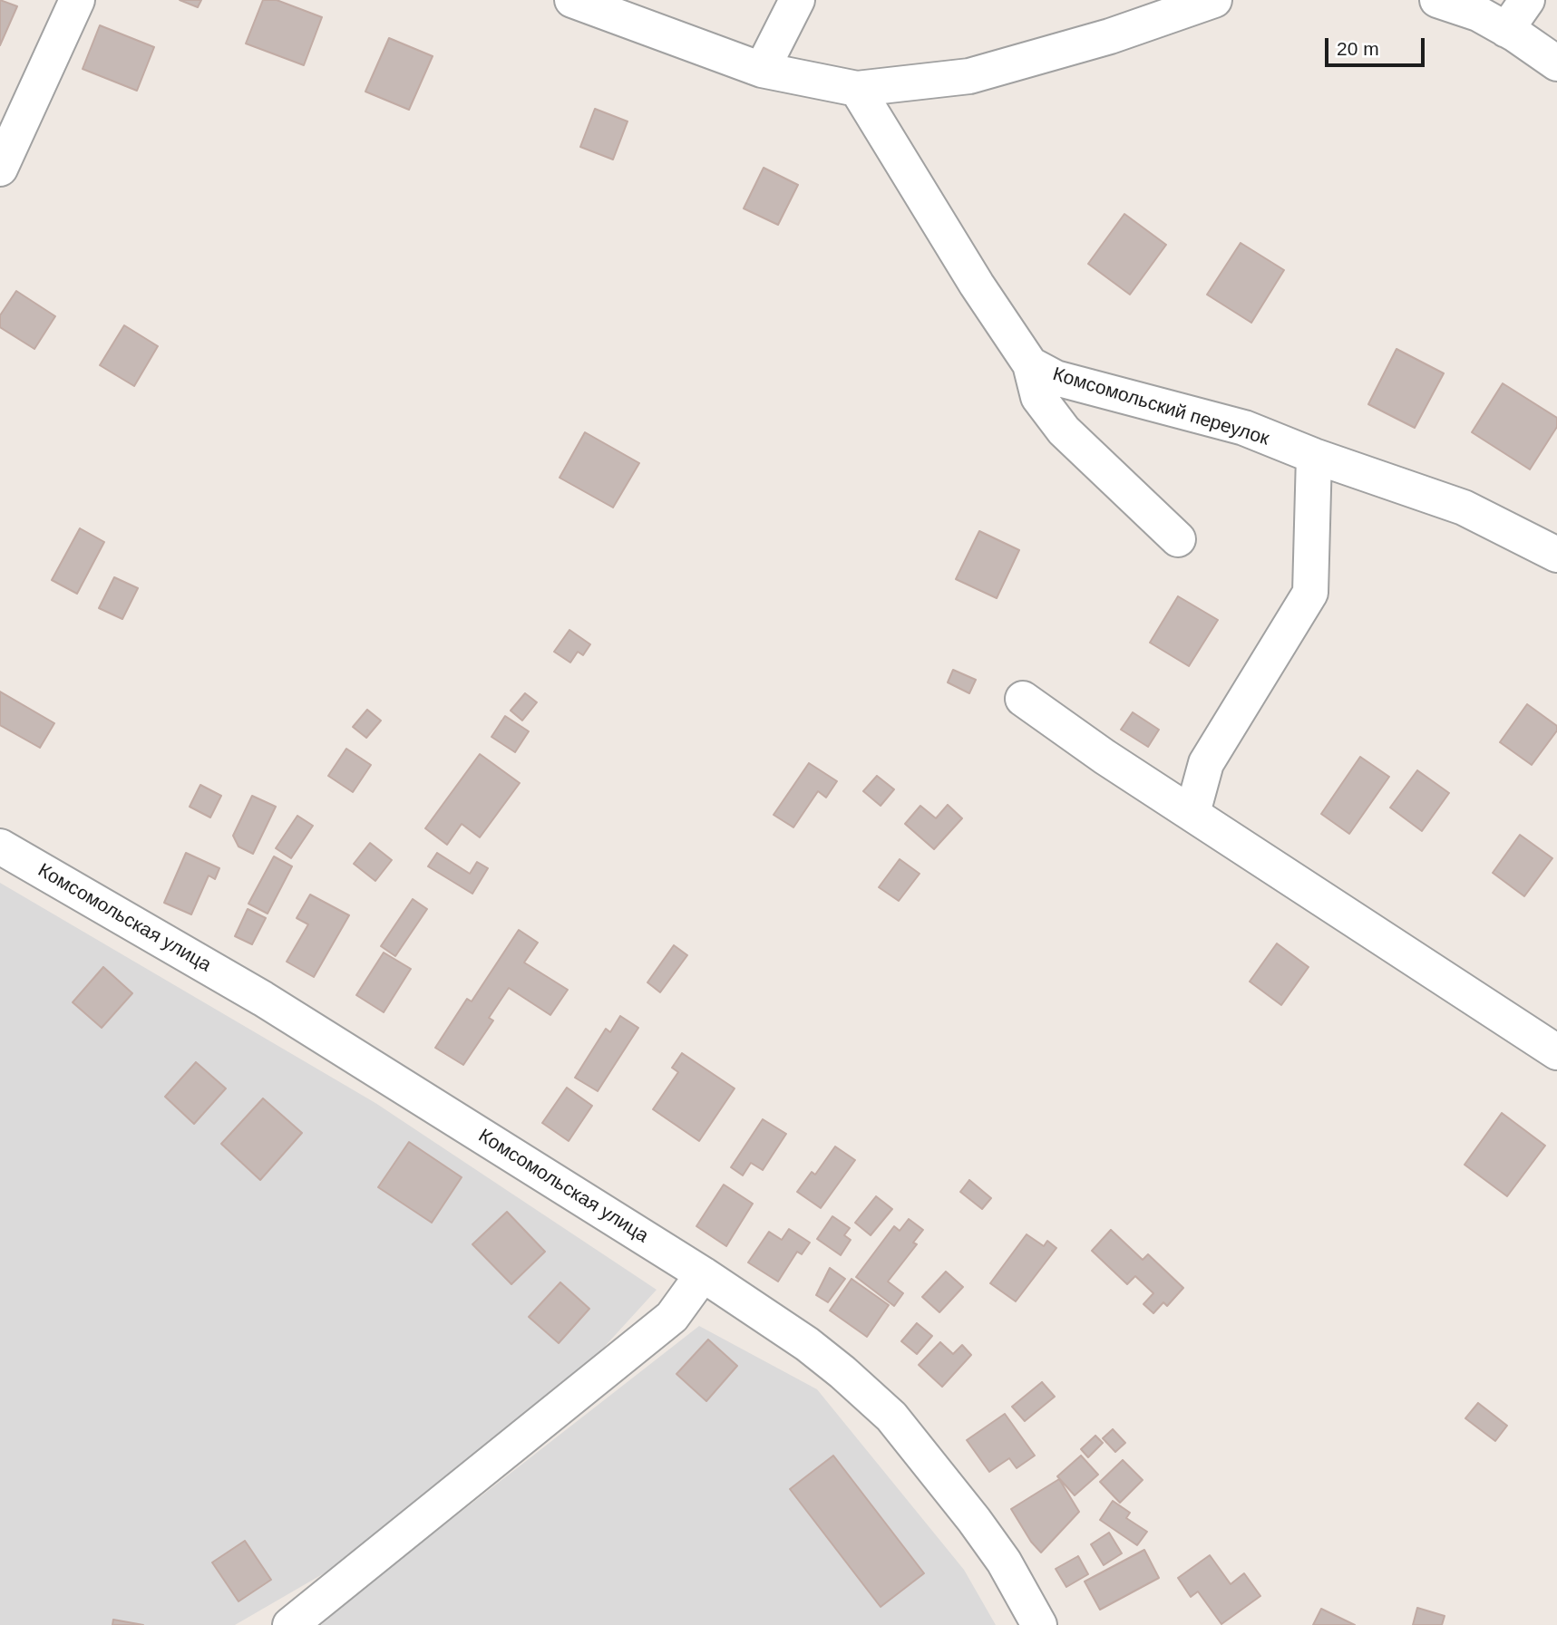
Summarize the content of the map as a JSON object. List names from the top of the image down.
{
  "streets": {
    "street": ["Комсомольский переулок", "Комсомольская улица"]
  },
  "scale_bar": "20 m"
}
